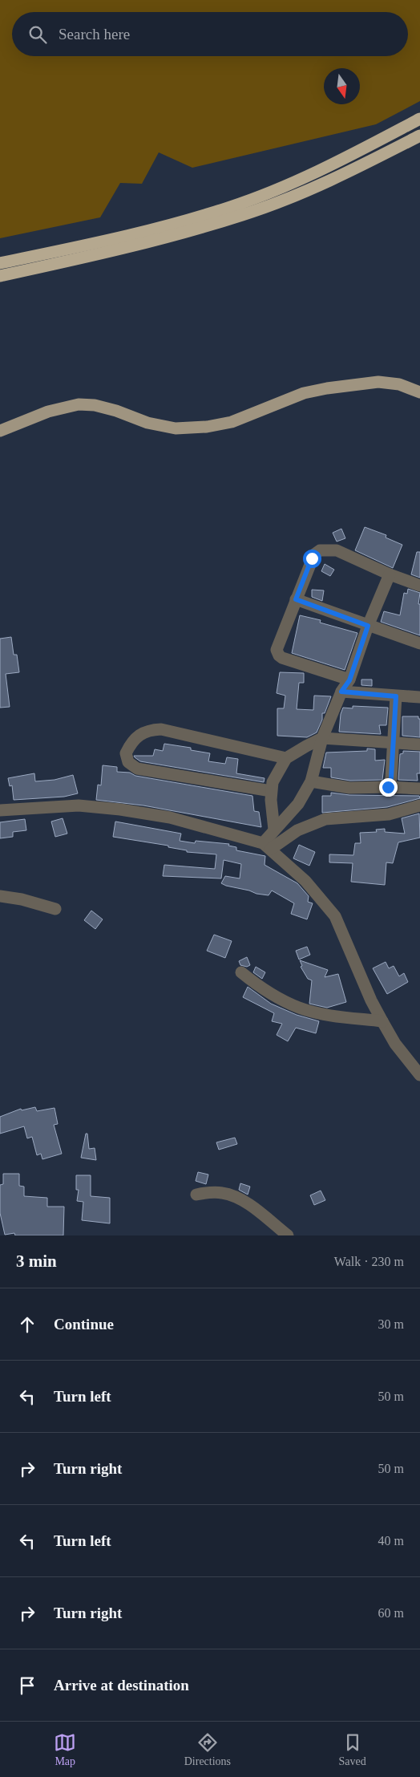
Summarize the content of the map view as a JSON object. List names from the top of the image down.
{
  "north": "bottom",
  "page": {
    "search": "Search here",
    "heading": ["3 min", "Walk · 230 m"],
    "list": [
      ["Continue", "30 m"],
      ["Turn left", "50 m"],
      ["Turn right", "50 m"],
      ["Turn left", "40 m"],
      ["Turn right", "60 m"],
      "Arrive at destination"
    ],
    "nav": ["Map", "Directions", "Saved"]
  }
}
